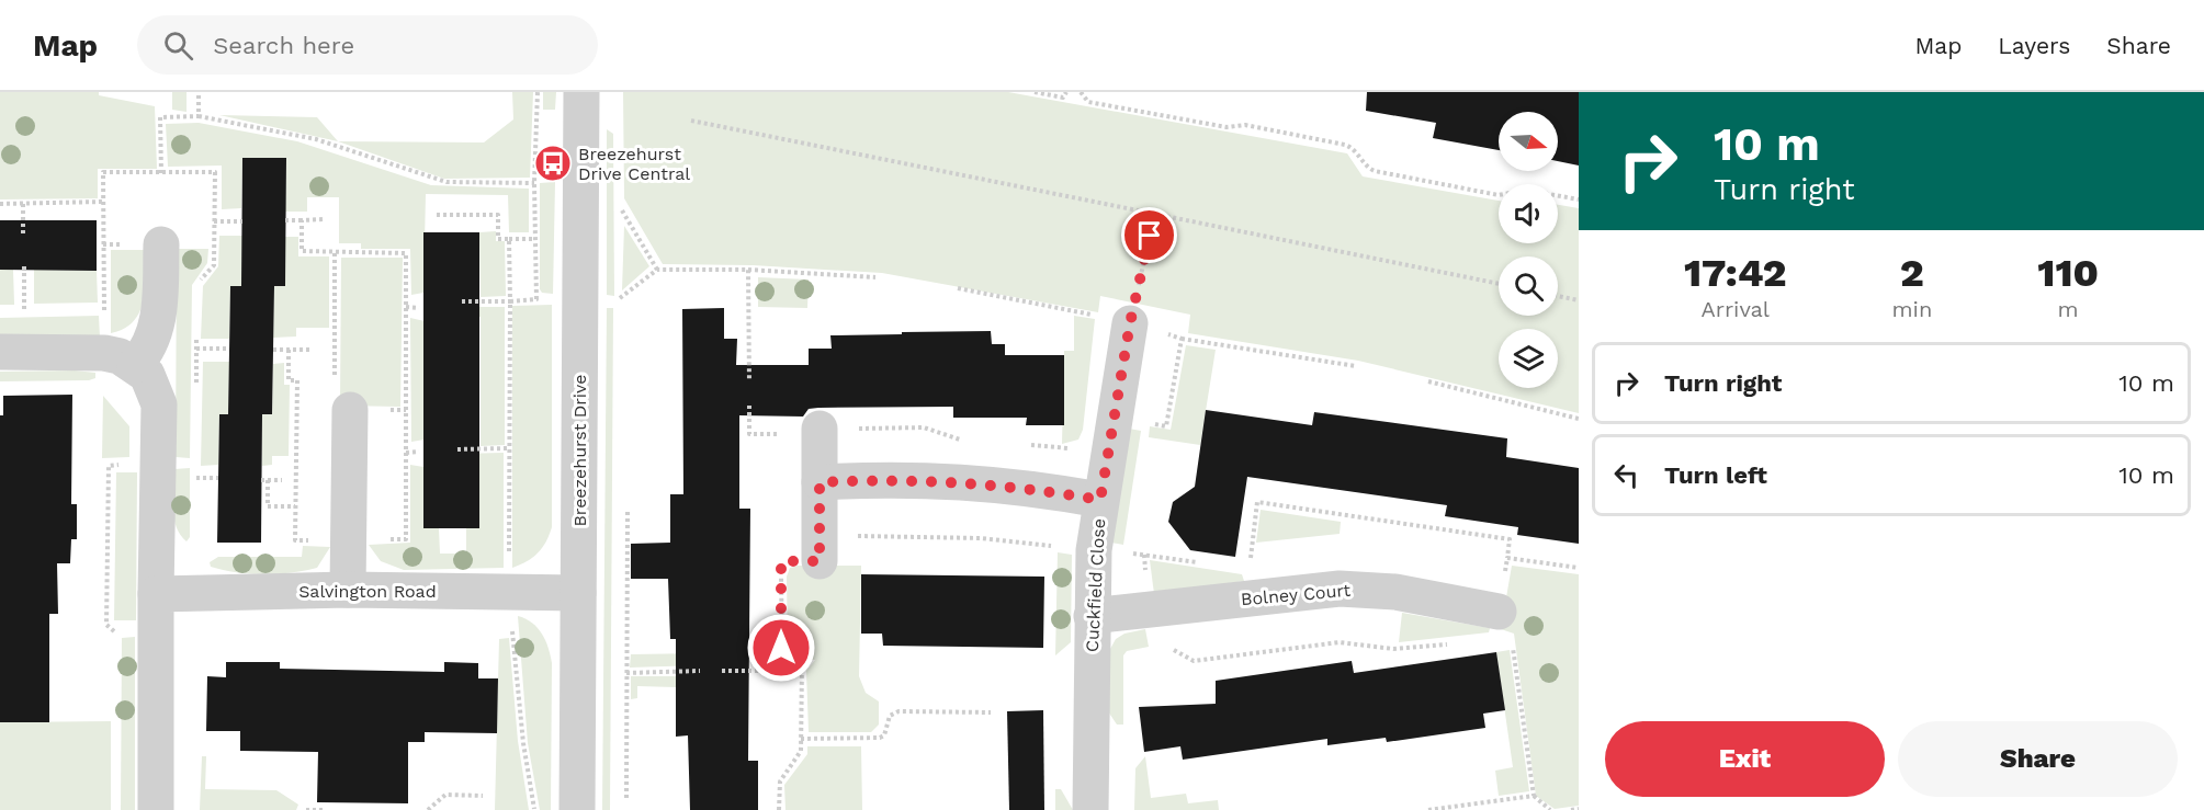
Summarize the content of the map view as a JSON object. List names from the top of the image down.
{
  "streets": {
    "street": [
      "Breezehurst Drive",
      "Cuckfield Close",
      "Salvington Road",
      "Bolney Court"
    ]
  },
  "crossings": [
    ["Breezehurst Drive", "Salvington Road"],
    ["Cuckfield Close", "Bolney Court"]
  ],
  "places": {
    "bus stop": ["Breezehurst Drive Central"]
  },
  "north": "right",
  "page": {
    "header": "Map",
    "search": "Search here",
    "nav": ["Map", "Layers", "Share"],
    "turn": ["10 m", "Turn right"],
    "eta": [
      "17:42",
      "Arrival",
      "2",
      "min",
      "110",
      "m"
    ],
    "list": [
      {
        "name": "Turn right",
        "value": "10 m"
      },
      {
        "name": "Turn left",
        "value": "10 m"
      }
    ],
    "buttons": ["Exit", "Share"]
  }
}
